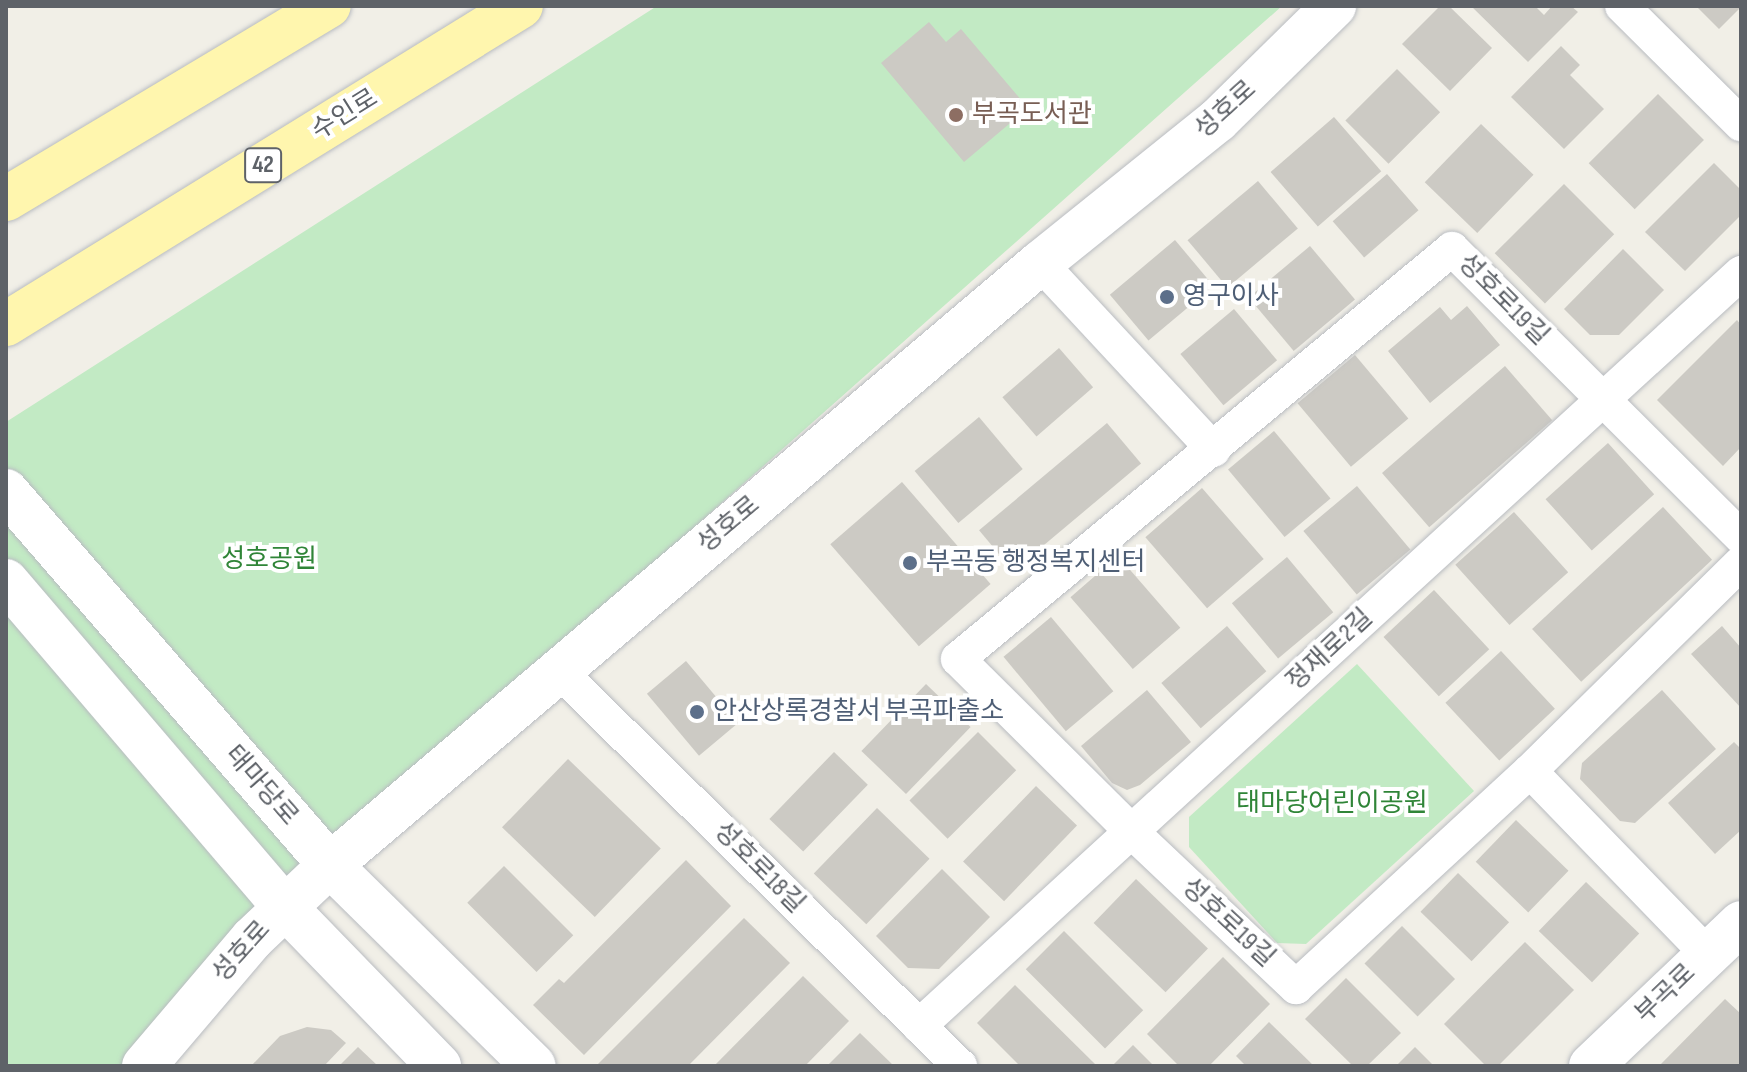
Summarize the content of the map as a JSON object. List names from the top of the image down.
{
  "streets": {
    "main road": ["수인로", "42"],
    "street": [
      "성호로",
      "성호로19길",
      "정재로2길",
      "태마당로",
      "성호로18길",
      "부곡로"
    ]
  },
  "crossings": [
    ["성호로", "태마당로"],
    ["성호로", "성호로18길"],
    ["성호로19길", "정재로2길"],
    ["정재로2길", "성호로18길"]
  ],
  "parks": ["성호공원", "태마당어린이공원"],
  "places": [
    "부곡도서관",
    "영구이사",
    "부곡동 행정복지센터",
    "안산상록경찰서 부곡파출소"
  ]
}
